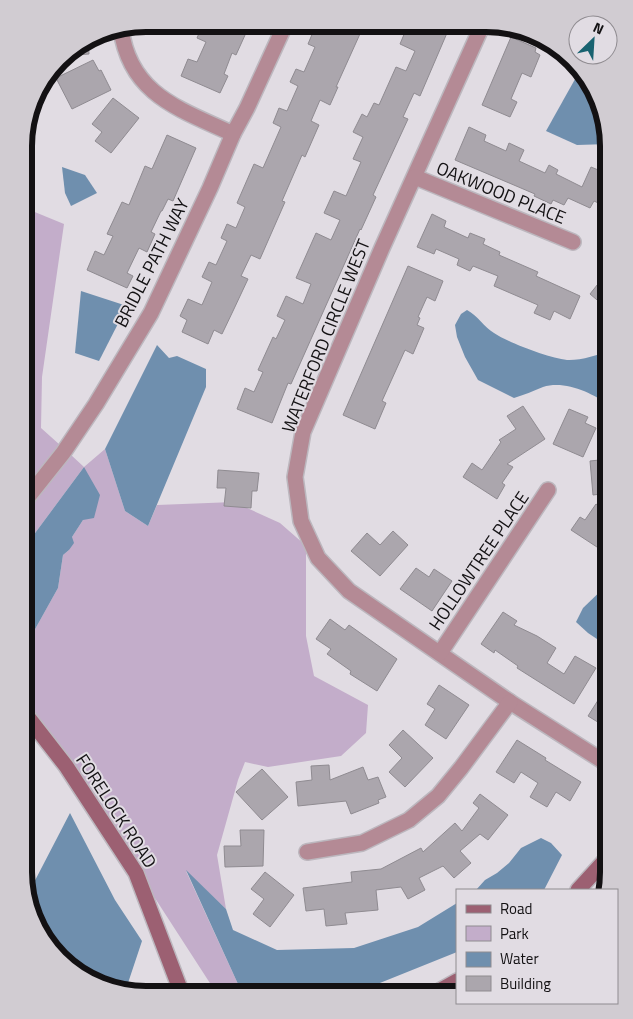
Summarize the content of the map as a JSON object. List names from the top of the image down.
{
  "streets": {
    "street": [
      "OAKWOOD PLACE",
      "BRIDLE PATH WAY",
      "WATERFORD CIRCLE WEST",
      "HOLLOWTREE PLACE",
      "FORELOCK ROAD"
    ]
  },
  "crossings": [
    ["OAKWOOD PLACE", "WATERFORD CIRCLE WEST"],
    ["WATERFORD CIRCLE WEST", "HOLLOWTREE PLACE"]
  ],
  "legend": [
    "Road",
    "Park",
    "Water",
    "Building"
  ],
  "north": "top right"
}
